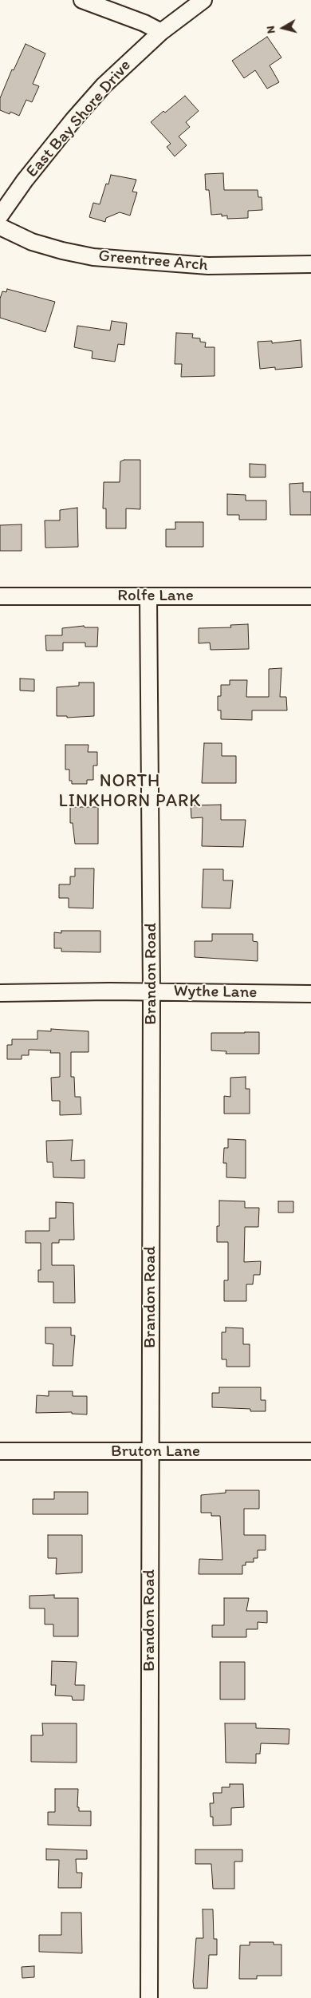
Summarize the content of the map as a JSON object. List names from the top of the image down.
{
  "streets": {
    "street": [
      "East Bay Shore Drive",
      "Greentree Arch",
      "Rolfe Lane",
      "Brandon Road",
      "Wythe Lane",
      "Bruton Lane"
    ]
  },
  "crossings": [
    ["Rolfe Lane", "Brandon Road"],
    ["Brandon Road", "Wythe Lane"],
    ["Brandon Road", "Bruton Lane"]
  ],
  "districts": ["NORTH LINKHORN PARK"],
  "north": "left"
}
